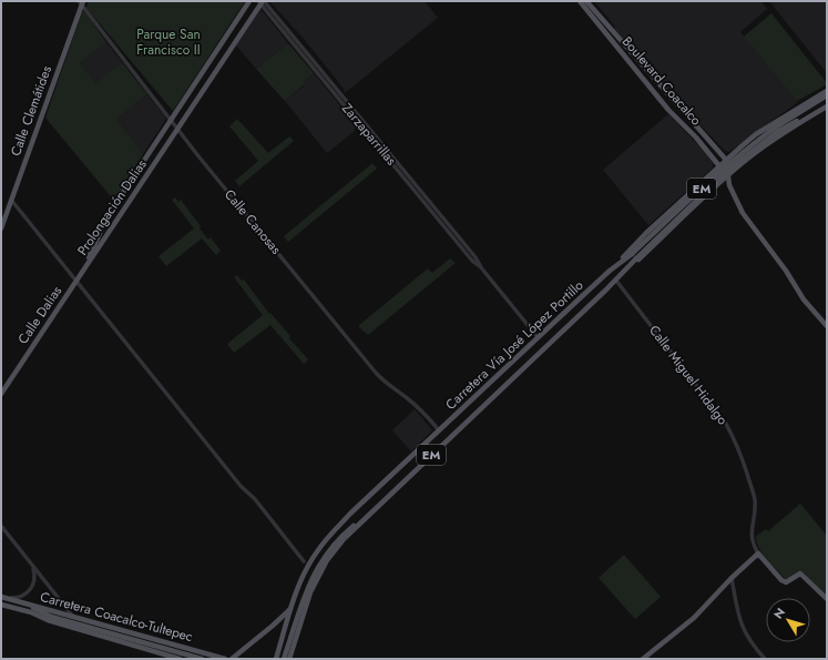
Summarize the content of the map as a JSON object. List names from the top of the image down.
{
  "streets": {
    "main road": [
      "Boulevard Coacalco",
      "Calle Clemátides",
      "EM",
      "Prolongación Dalias",
      "Calle Dalias",
      "Carretera Vía José López Portillo",
      "Carretera Coacalco-Tultepec"
    ],
    "street": ["Zarzaparrillas", "Calle Canosas", "Calle Miguel Hidalgo"]
  },
  "crossings": [
    ["Calle Clemátides", "Calle Canosas"],
    ["Zarzaparrillas", "Prolongación Dalias"],
    ["Zarzaparrillas", "Carretera Vía José López Portillo"],
    ["Prolongación Dalias", "Calle Canosas"],
    ["Prolongación Dalias", "Calle Dalias"],
    ["Calle Canosas", "Carretera Vía José López Portillo"],
    ["Carretera Vía José López Portillo", "Calle Miguel Hidalgo"]
  ],
  "parks": ["Parque San Francisco II"],
  "north": "top left"
}
